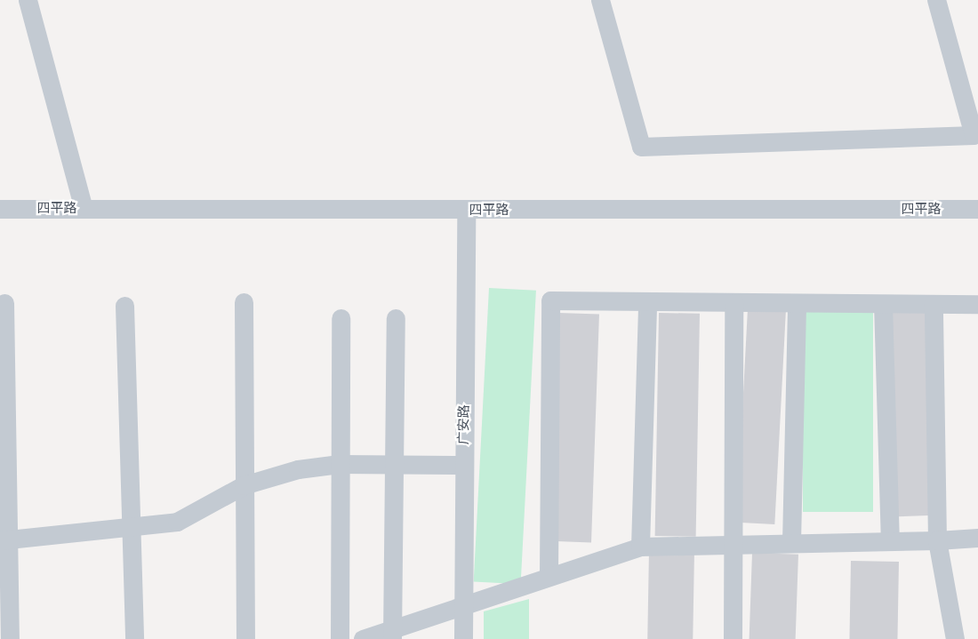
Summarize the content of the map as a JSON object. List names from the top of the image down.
{
  "streets": {
    "street": ["四平路", "广安路"]
  },
  "crossings": [
    ["四平路", "广安路"]
  ]
}
